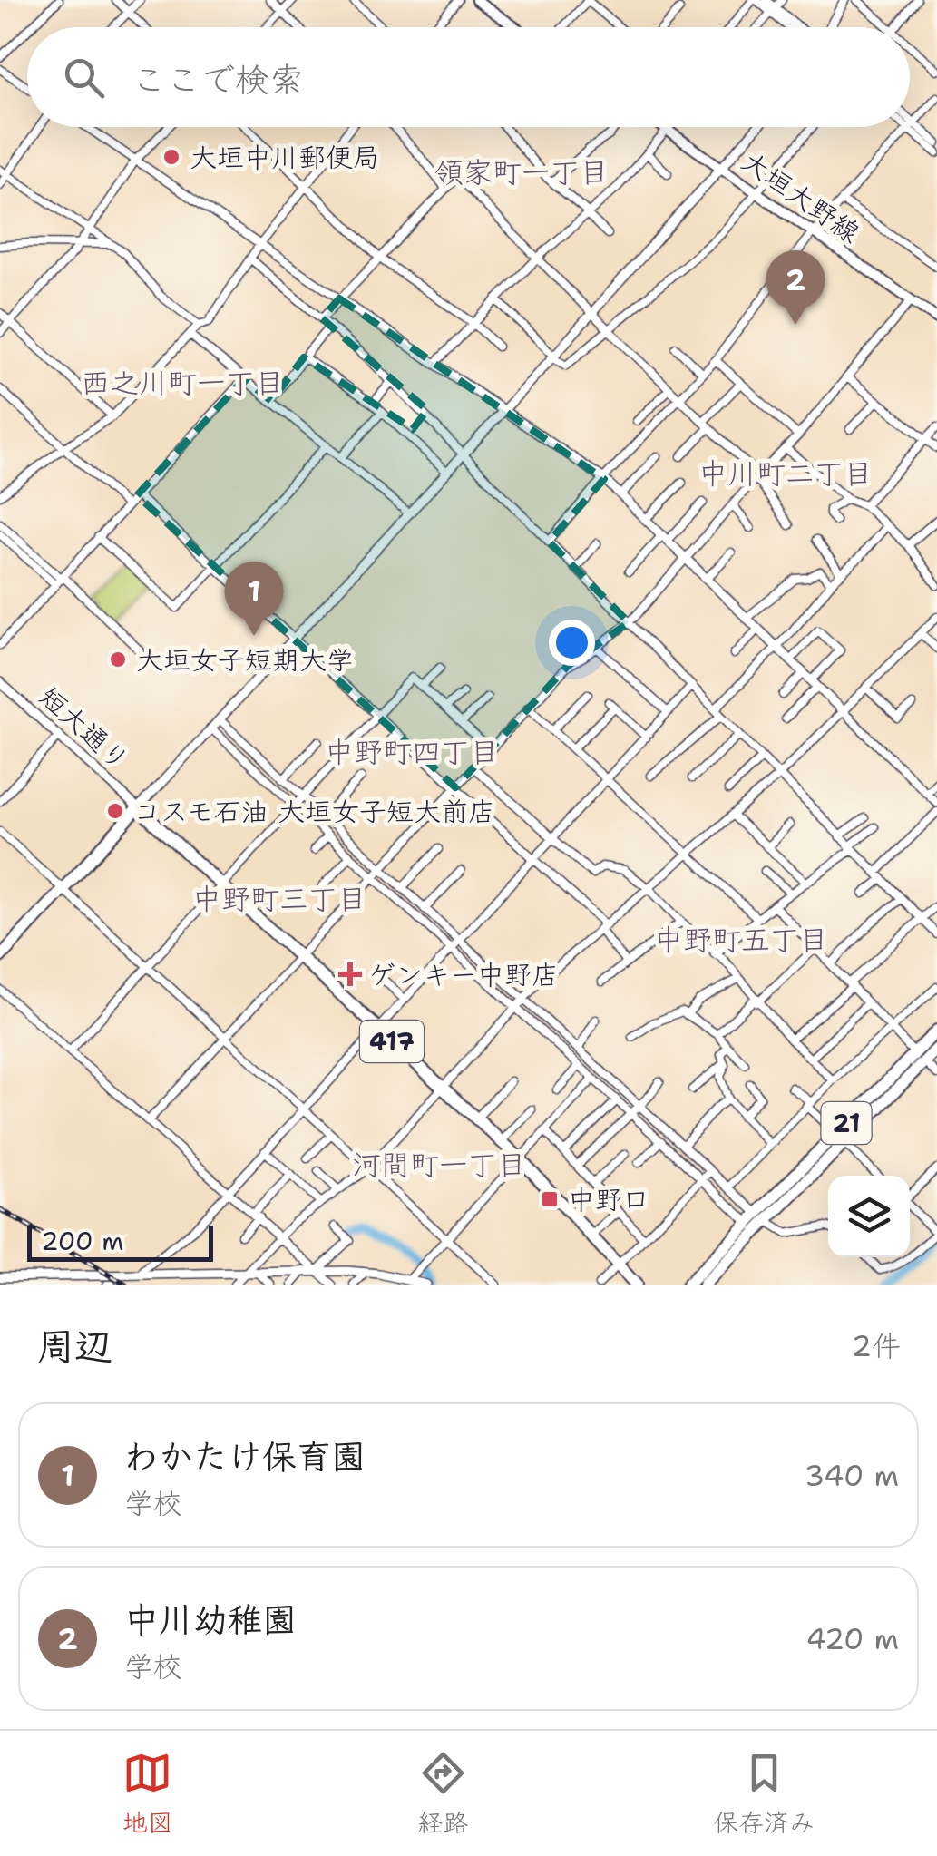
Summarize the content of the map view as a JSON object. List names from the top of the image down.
{
  "streets": {
    "highway": ["417", "21"],
    "main road": ["大垣大野線"],
    "street": ["短大通り"]
  },
  "crossings": [
    ["短大通り", "417"]
  ],
  "districts": [
    "領家町一丁目",
    "西之川町一丁目",
    "中川町二丁目",
    "中野町四丁目",
    "中野町三丁目",
    "中野町五丁目",
    "河間町一丁目"
  ],
  "places": {
    "other": ["大垣中川郵便局", "大垣女子短期大学", "コスモ石油 大垣女子短大前店"],
    "health": ["ゲンキー中野店"],
    "transit": ["中野口"]
  },
  "scale_bar": "200 m",
  "page": {
    "search": "ここで検索",
    "pins": ["2", "1"],
    "scale": "200 m",
    "heading": ["周辺", "2件"],
    "list": [
      {
        "mark": "1",
        "name": "わかたけ保育園",
        "note": "学校",
        "value": "340 m"
      },
      {
        "mark": "2",
        "name": "中川幼稚園",
        "note": "学校",
        "value": "420 m"
      }
    ],
    "nav": ["地図", "経路", "保存済み"]
  }
}
